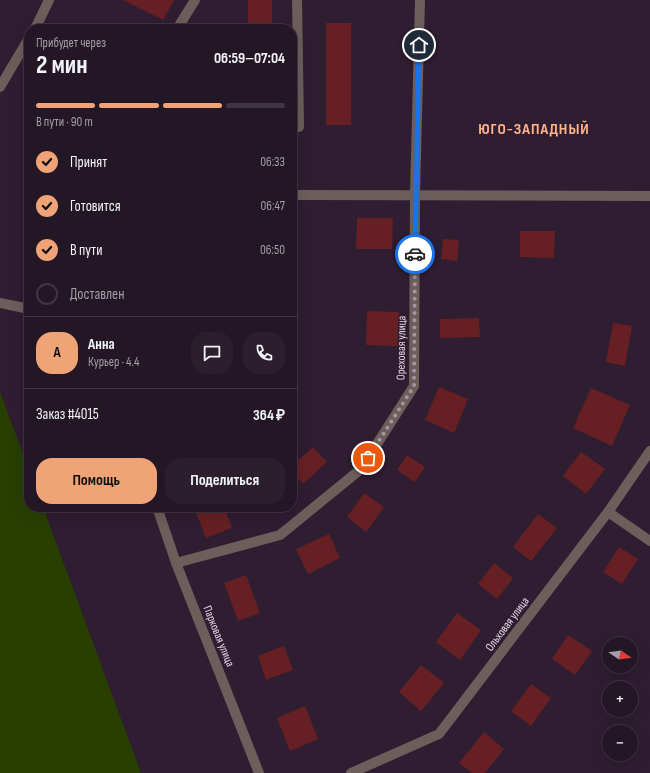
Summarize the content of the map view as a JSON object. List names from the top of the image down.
{
  "streets": {
    "street": ["Ореховая улица", "Ольховая улица", "Парковая улица"]
  },
  "crossings": [
    ["Ореховая улица", "Парковая улица"]
  ],
  "districts": ["ЮГО-ЗАПАДНЫЙ"],
  "north": "right",
  "page": {
    "heading": ["2 мин", "Прибудет через", "06:59–07:04"],
    "panel": [
      "Анна",
      "Курьер · 4.4",
      "Заказ #4015",
      "364 ₽"
    ],
    "bar": "В пути · 90 m",
    "list": [
      ["Принят", "06:33"],
      ["Готовится", "06:47"],
      ["В пути", "06:50"],
      "Доставлен"
    ],
    "round": "А",
    "buttons": ["Помощь", "Поделиться"],
    "map_buttons": ["+", "−"]
  }
}
